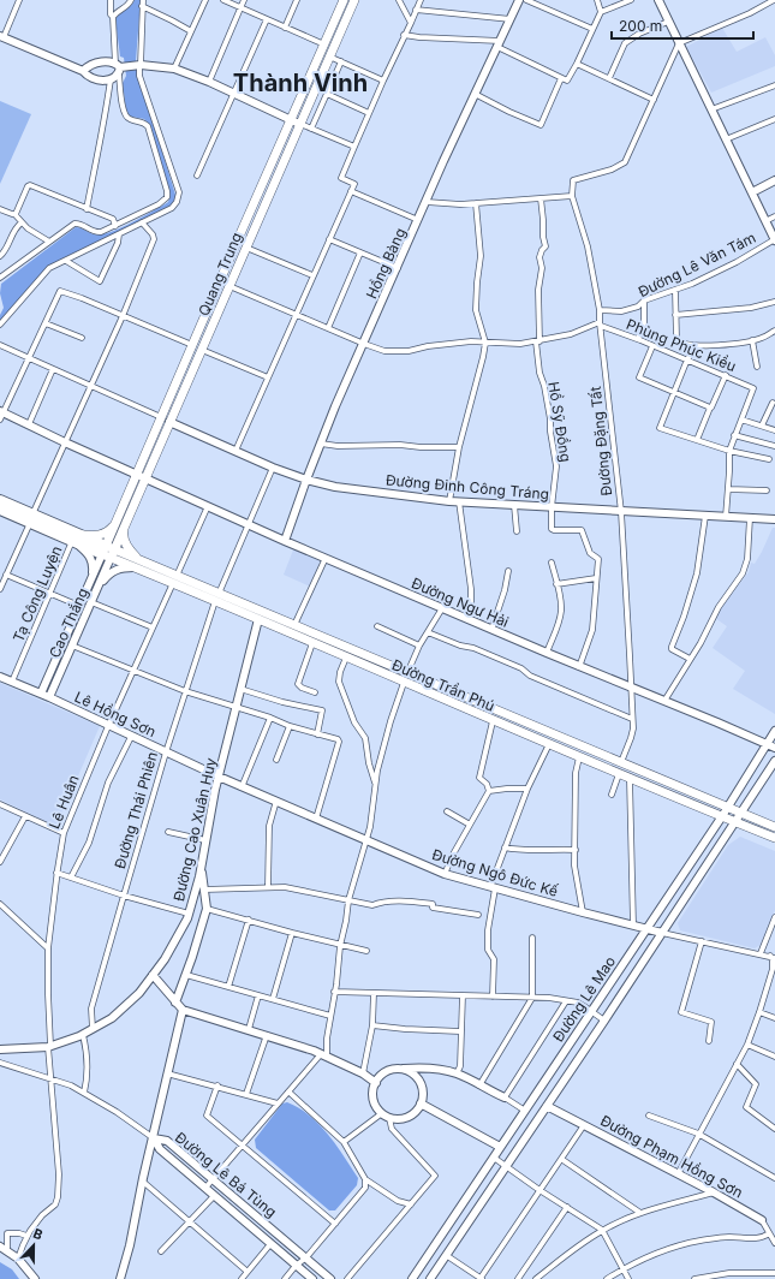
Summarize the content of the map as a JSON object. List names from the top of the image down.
{
  "streets": {
    "main road": ["Quang Trung", "Đường Trần Phú"],
    "street": [
      "Hồng Bàng",
      "Đường Lê Văn Tám",
      "Phùng Phúc Kiều",
      "Hồ Sỹ Đồng",
      "Đường Đặng Tất",
      "Đường Đinh Công Tráng",
      "Tạ Công Luyện",
      "Đường Ngư Hải",
      "Cao Thắng",
      "Lê Hồng Sơn",
      "Lê Huân",
      "Đường Thái Phiên",
      "Đường Cao Xuân Huy",
      "Đường Ngô Đức Kế",
      "Đường Lê Mao",
      "Đường Phạm Hồng Sơn",
      "Đường Lê Bá Tùng"
    ]
  },
  "crossings": [
    ["Hồng Bàng", "Đường Đinh Công Tráng"],
    ["Hồng Bàng", "Đường Ngư Hải"],
    ["Đường Lê Văn Tám", "Đường Đặng Tất"],
    ["Quang Trung", "Đường Đinh Công Tráng"],
    ["Quang Trung", "Đường Ngư Hải"],
    ["Quang Trung", "Cao Thắng"],
    ["Quang Trung", "Đường Trần Phú"],
    ["Phùng Phúc Kiều", "Đường Đặng Tất"],
    ["Hồ Sỹ Đồng", "Đường Đinh Công Tráng"],
    ["Đường Đặng Tất", "Đường Đinh Công Tráng"],
    ["Đường Đặng Tất", "Đường Ngư Hải"],
    ["Đường Đặng Tất", "Đường Trần Phú"],
    ["Đường Đinh Công Tráng", "Đường Thái Phiên"],
    ["Tạ Công Luyện", "Lê Hồng Sơn"],
    ["Đường Ngư Hải", "Lê Huân"],
    ["Đường Ngư Hải", "Đường Thái Phiên"],
    ["Đường Ngư Hải", "Đường Lê Mao"],
    ["Cao Thắng", "Đường Trần Phú"],
    ["Cao Thắng", "Lê Hồng Sơn"],
    ["Đường Trần Phú", "Lê Huân"],
    ["Đường Trần Phú", "Đường Thái Phiên"],
    ["Đường Trần Phú", "Đường Cao Xuân Huy"],
    ["Đường Trần Phú", "Đường Lê Mao"],
    ["Lê Hồng Sơn", "Lê Huân"],
    ["Lê Hồng Sơn", "Đường Thái Phiên"],
    ["Lê Hồng Sơn", "Đường Cao Xuân Huy"],
    ["Lê Hồng Sơn", "Đường Ngô Đức Kế"],
    ["Lê Huân", "Đường Cao Xuân Huy"],
    ["Đường Thái Phiên", "Đường Cao Xuân Huy"],
    ["Đường Cao Xuân Huy", "Đường Ngô Đức Kế"],
    ["Đường Ngô Đức Kế", "Đường Lê Mao"],
    ["Đường Lê Mao", "Đường Phạm Hồng Sơn"]
  ],
  "districts": ["Thành Vinh"],
  "scale_bar": "200 m",
  "north": "top"
}
